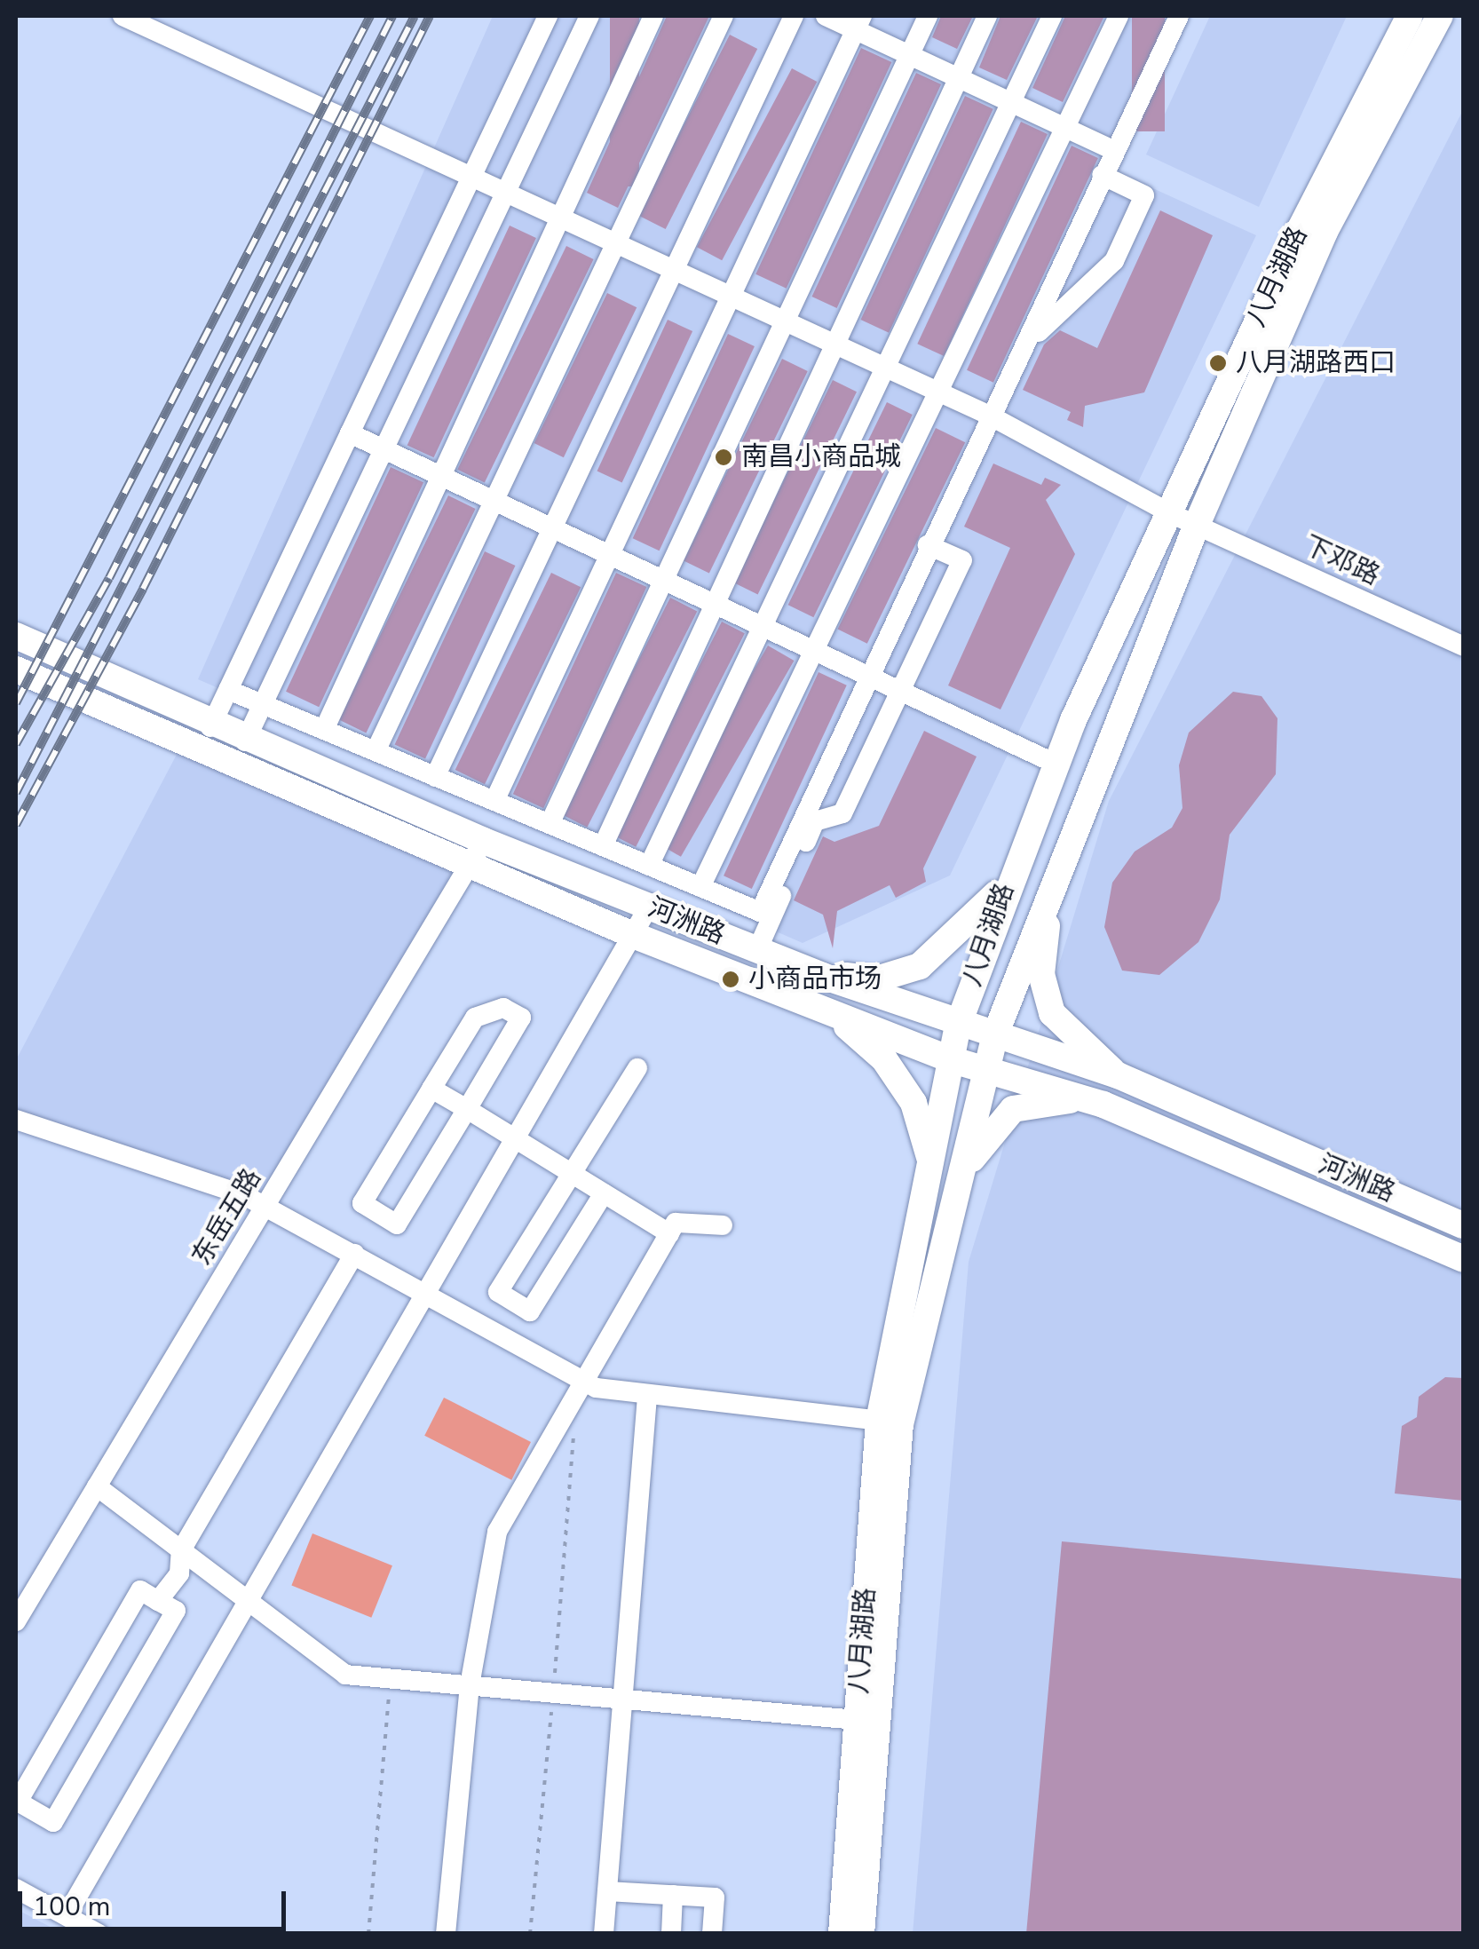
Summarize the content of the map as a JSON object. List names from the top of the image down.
{
  "streets": {
    "main road": ["八月湖路", "河洲路"],
    "street": ["下邓路", "东岳五路"]
  },
  "crossings": [
    ["八月湖路", "下邓路"],
    ["八月湖路", "河洲路"],
    ["河洲路", "东岳五路"]
  ],
  "places": ["八月湖路西口", "南昌小商品城", "小商品市场"],
  "scale_bar": "100 m"
}
